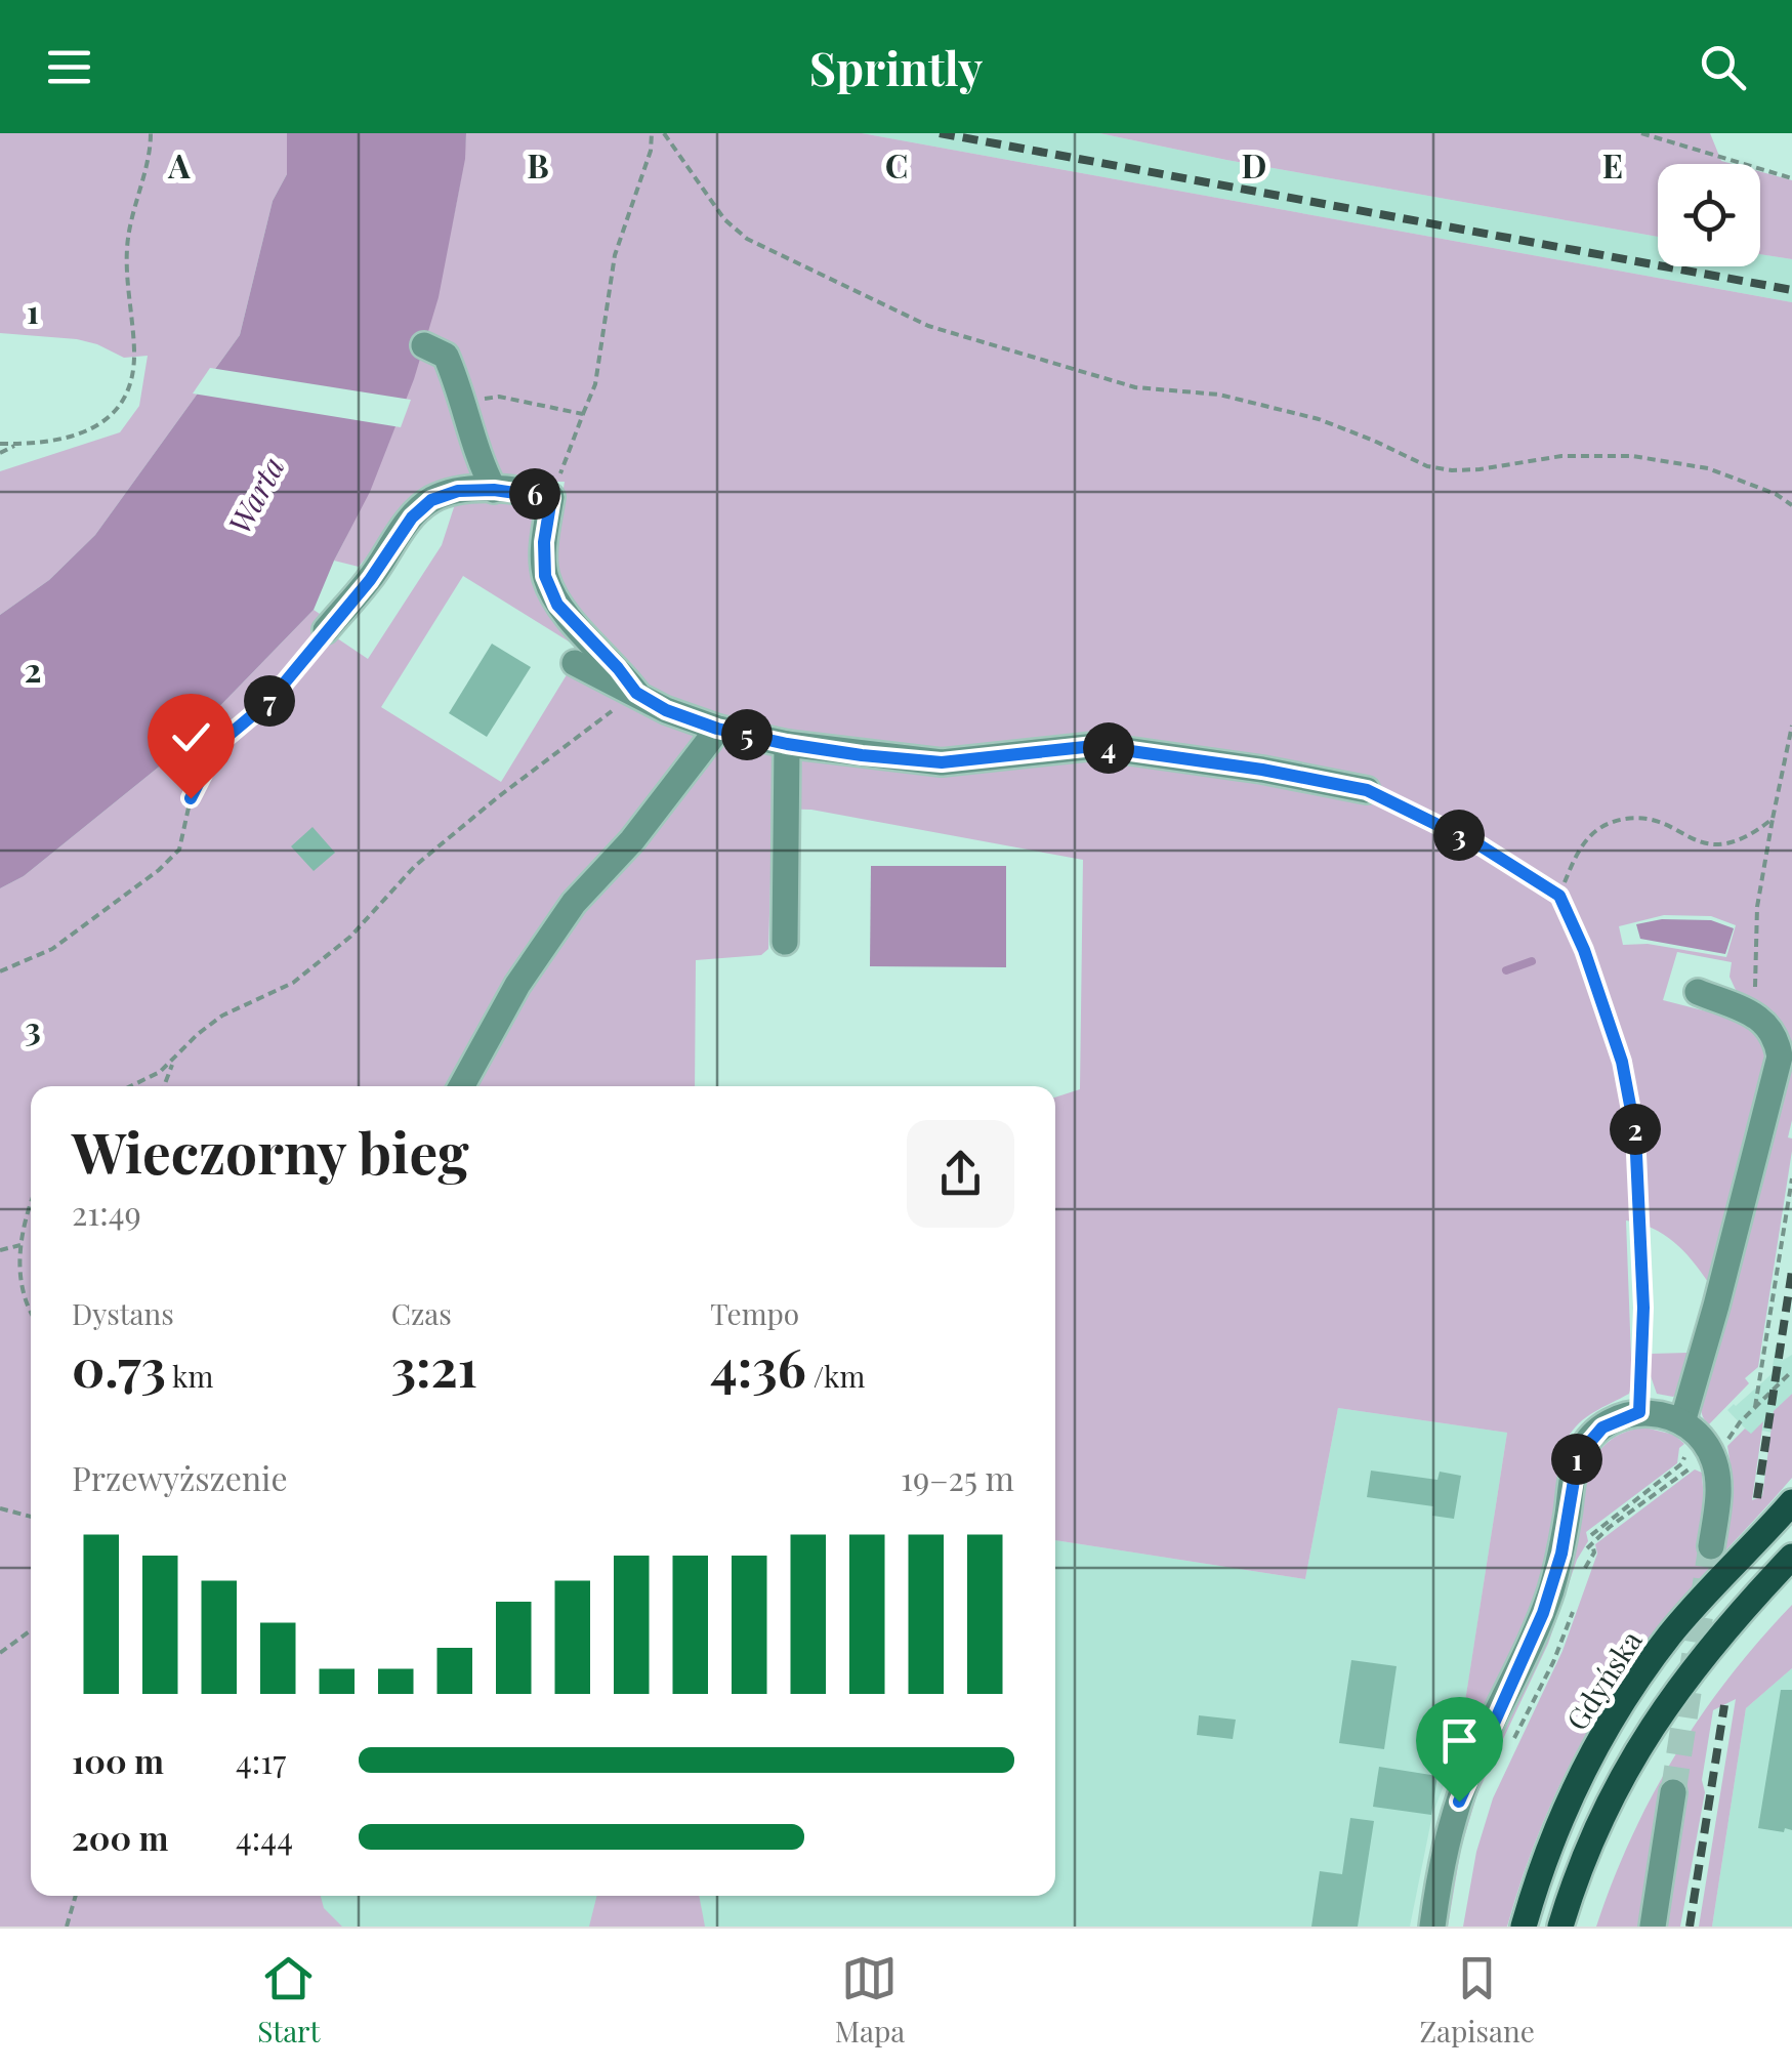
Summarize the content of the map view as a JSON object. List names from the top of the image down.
{
  "streets": {
    "main road": ["Gdyńska"]
  },
  "water": ["Warta"],
  "page": {
    "header": "Sprintly",
    "pins": [
      "6",
      "7",
      "5",
      "4",
      "3",
      "2",
      "1"
    ],
    "heading": ["Wieczorny bieg", "21:49"],
    "stats": [
      ["Dystans", "0.73 km"],
      ["Czas", "3:21"],
      ["Tempo", "4:36 /km"]
    ],
    "chart": ["Przewyższenie", "19–25 m"],
    "list": [
      {
        "name": "100 m",
        "note": "4:17"
      },
      {
        "name": "200 m",
        "note": "4:44"
      }
    ],
    "tabs": ["Start", "Mapa", "Zapisane"]
  },
  "grid": {
    "columns": [
      "A",
      "B",
      "C",
      "D",
      "E"
    ],
    "rows": ["1", "2", "3"]
  }
}
